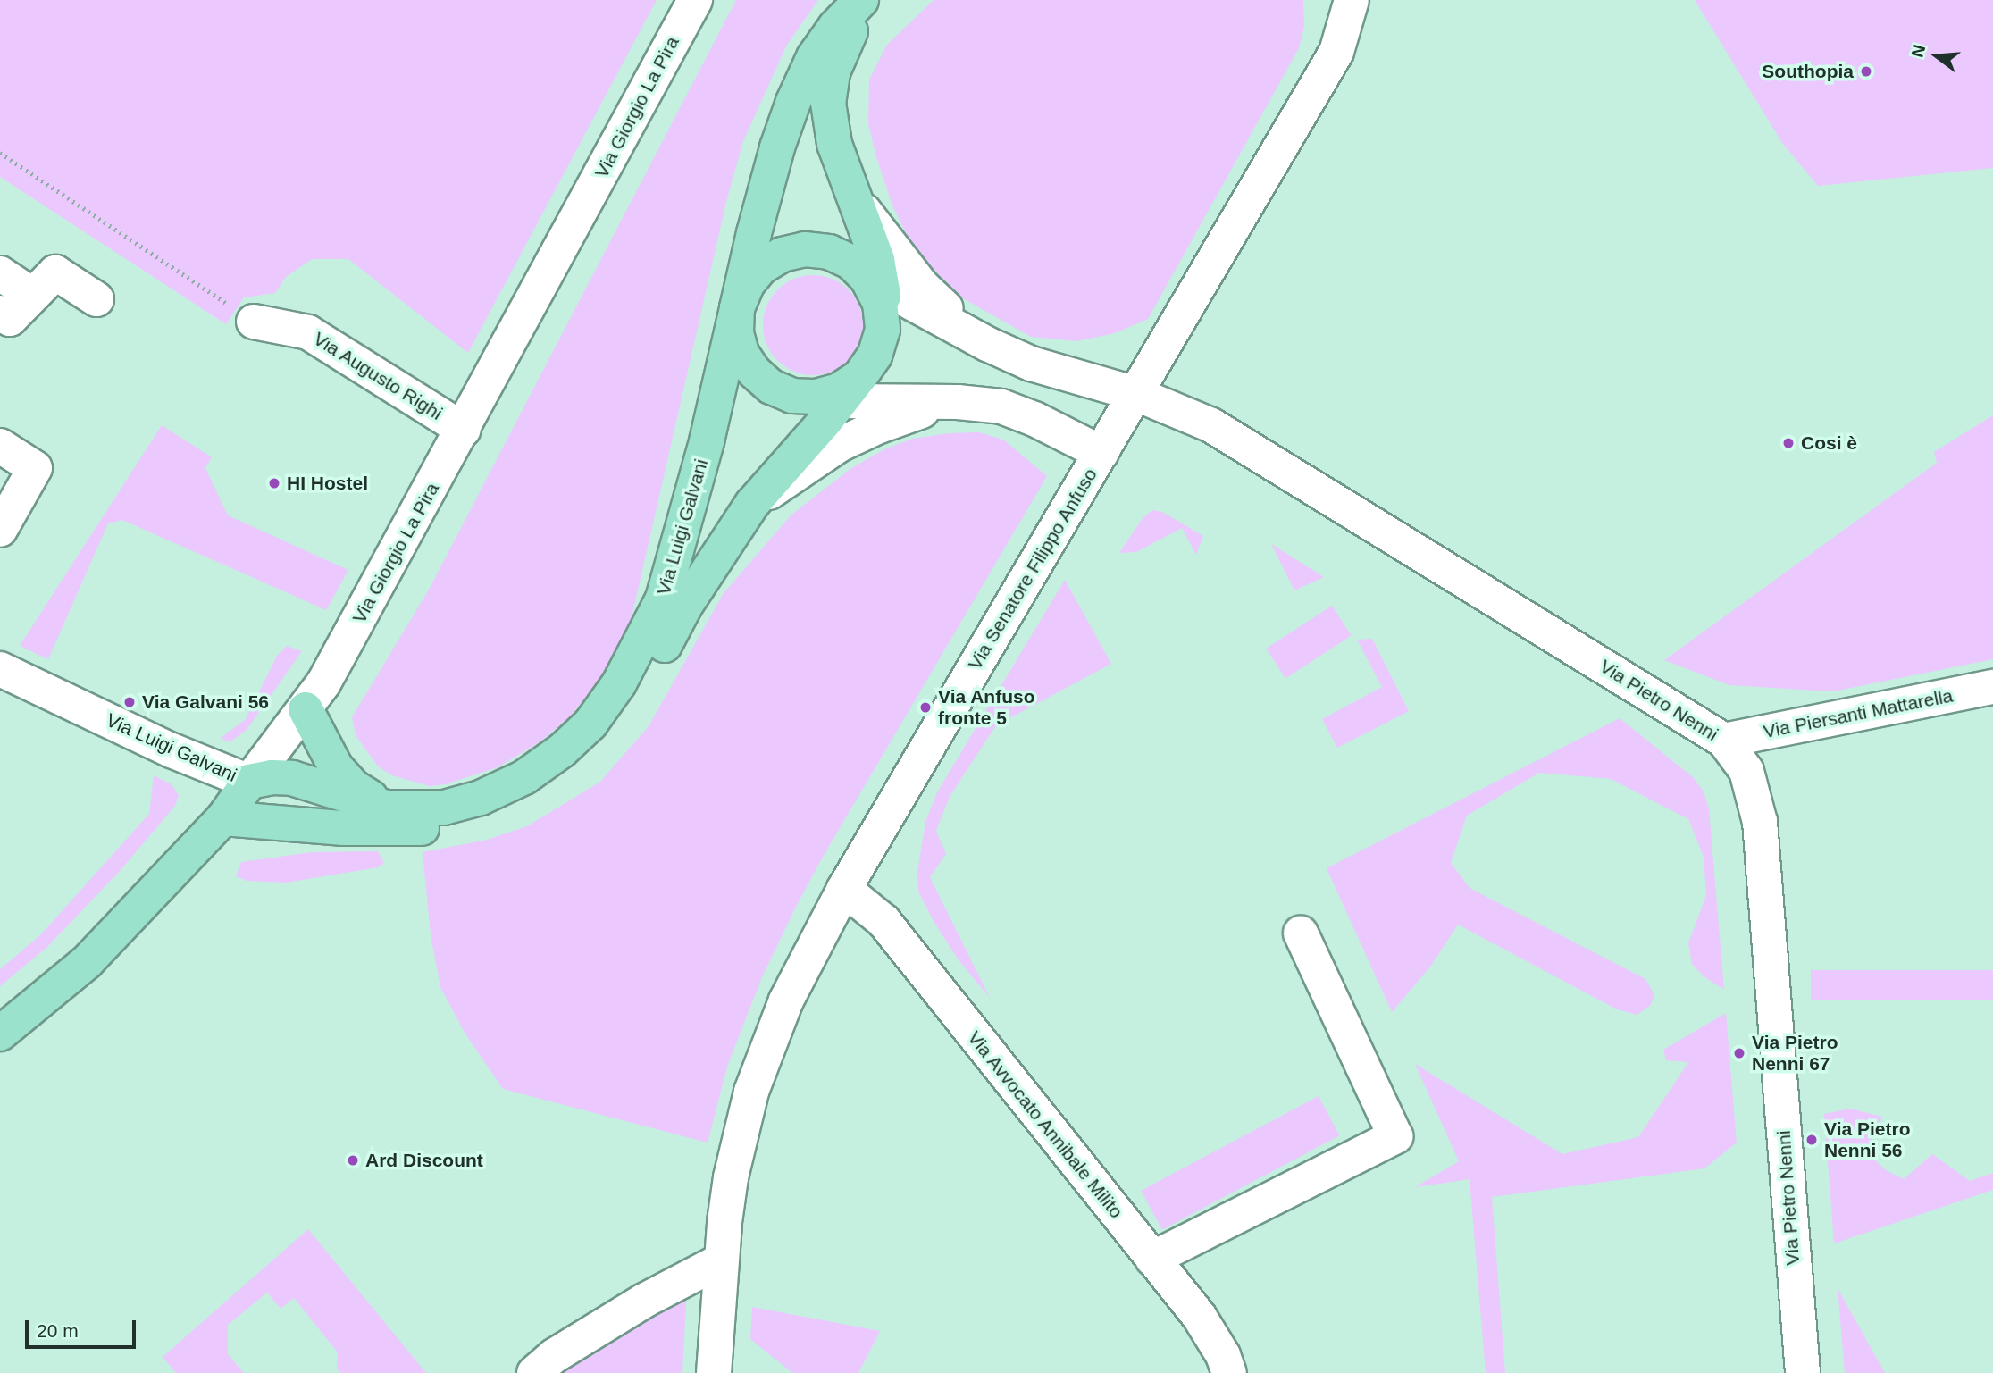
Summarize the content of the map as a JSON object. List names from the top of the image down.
{
  "streets": {
    "main road": ["Via Giorgio La Pira", "Via Luigi Galvani"],
    "street": [
      "Via Augusto Righi",
      "Via Senatore Filippo Anfuso",
      "Via Pietro Nenni",
      "Via Piersanti Mattarella",
      "Via Avvocato Annibale Milito"
    ]
  },
  "crossings": [
    ["Via Giorgio La Pira", "Via Augusto Righi"],
    ["Via Giorgio La Pira", "Via Luigi Galvani"],
    ["Via Senatore Filippo Anfuso", "Via Pietro Nenni"],
    ["Via Senatore Filippo Anfuso", "Via Avvocato Annibale Milito"],
    ["Via Pietro Nenni", "Via Piersanti Mattarella"]
  ],
  "places": [
    "Southopia",
    "Cosi è",
    "HI Hostel",
    "Via Galvani 56",
    "Via Anfuso fronte 5",
    "Via Pietro Nenni 67",
    "Via Pietro Nenni 56",
    "Ard Discount"
  ],
  "scale_bar": "20 m",
  "north": "left"
}
